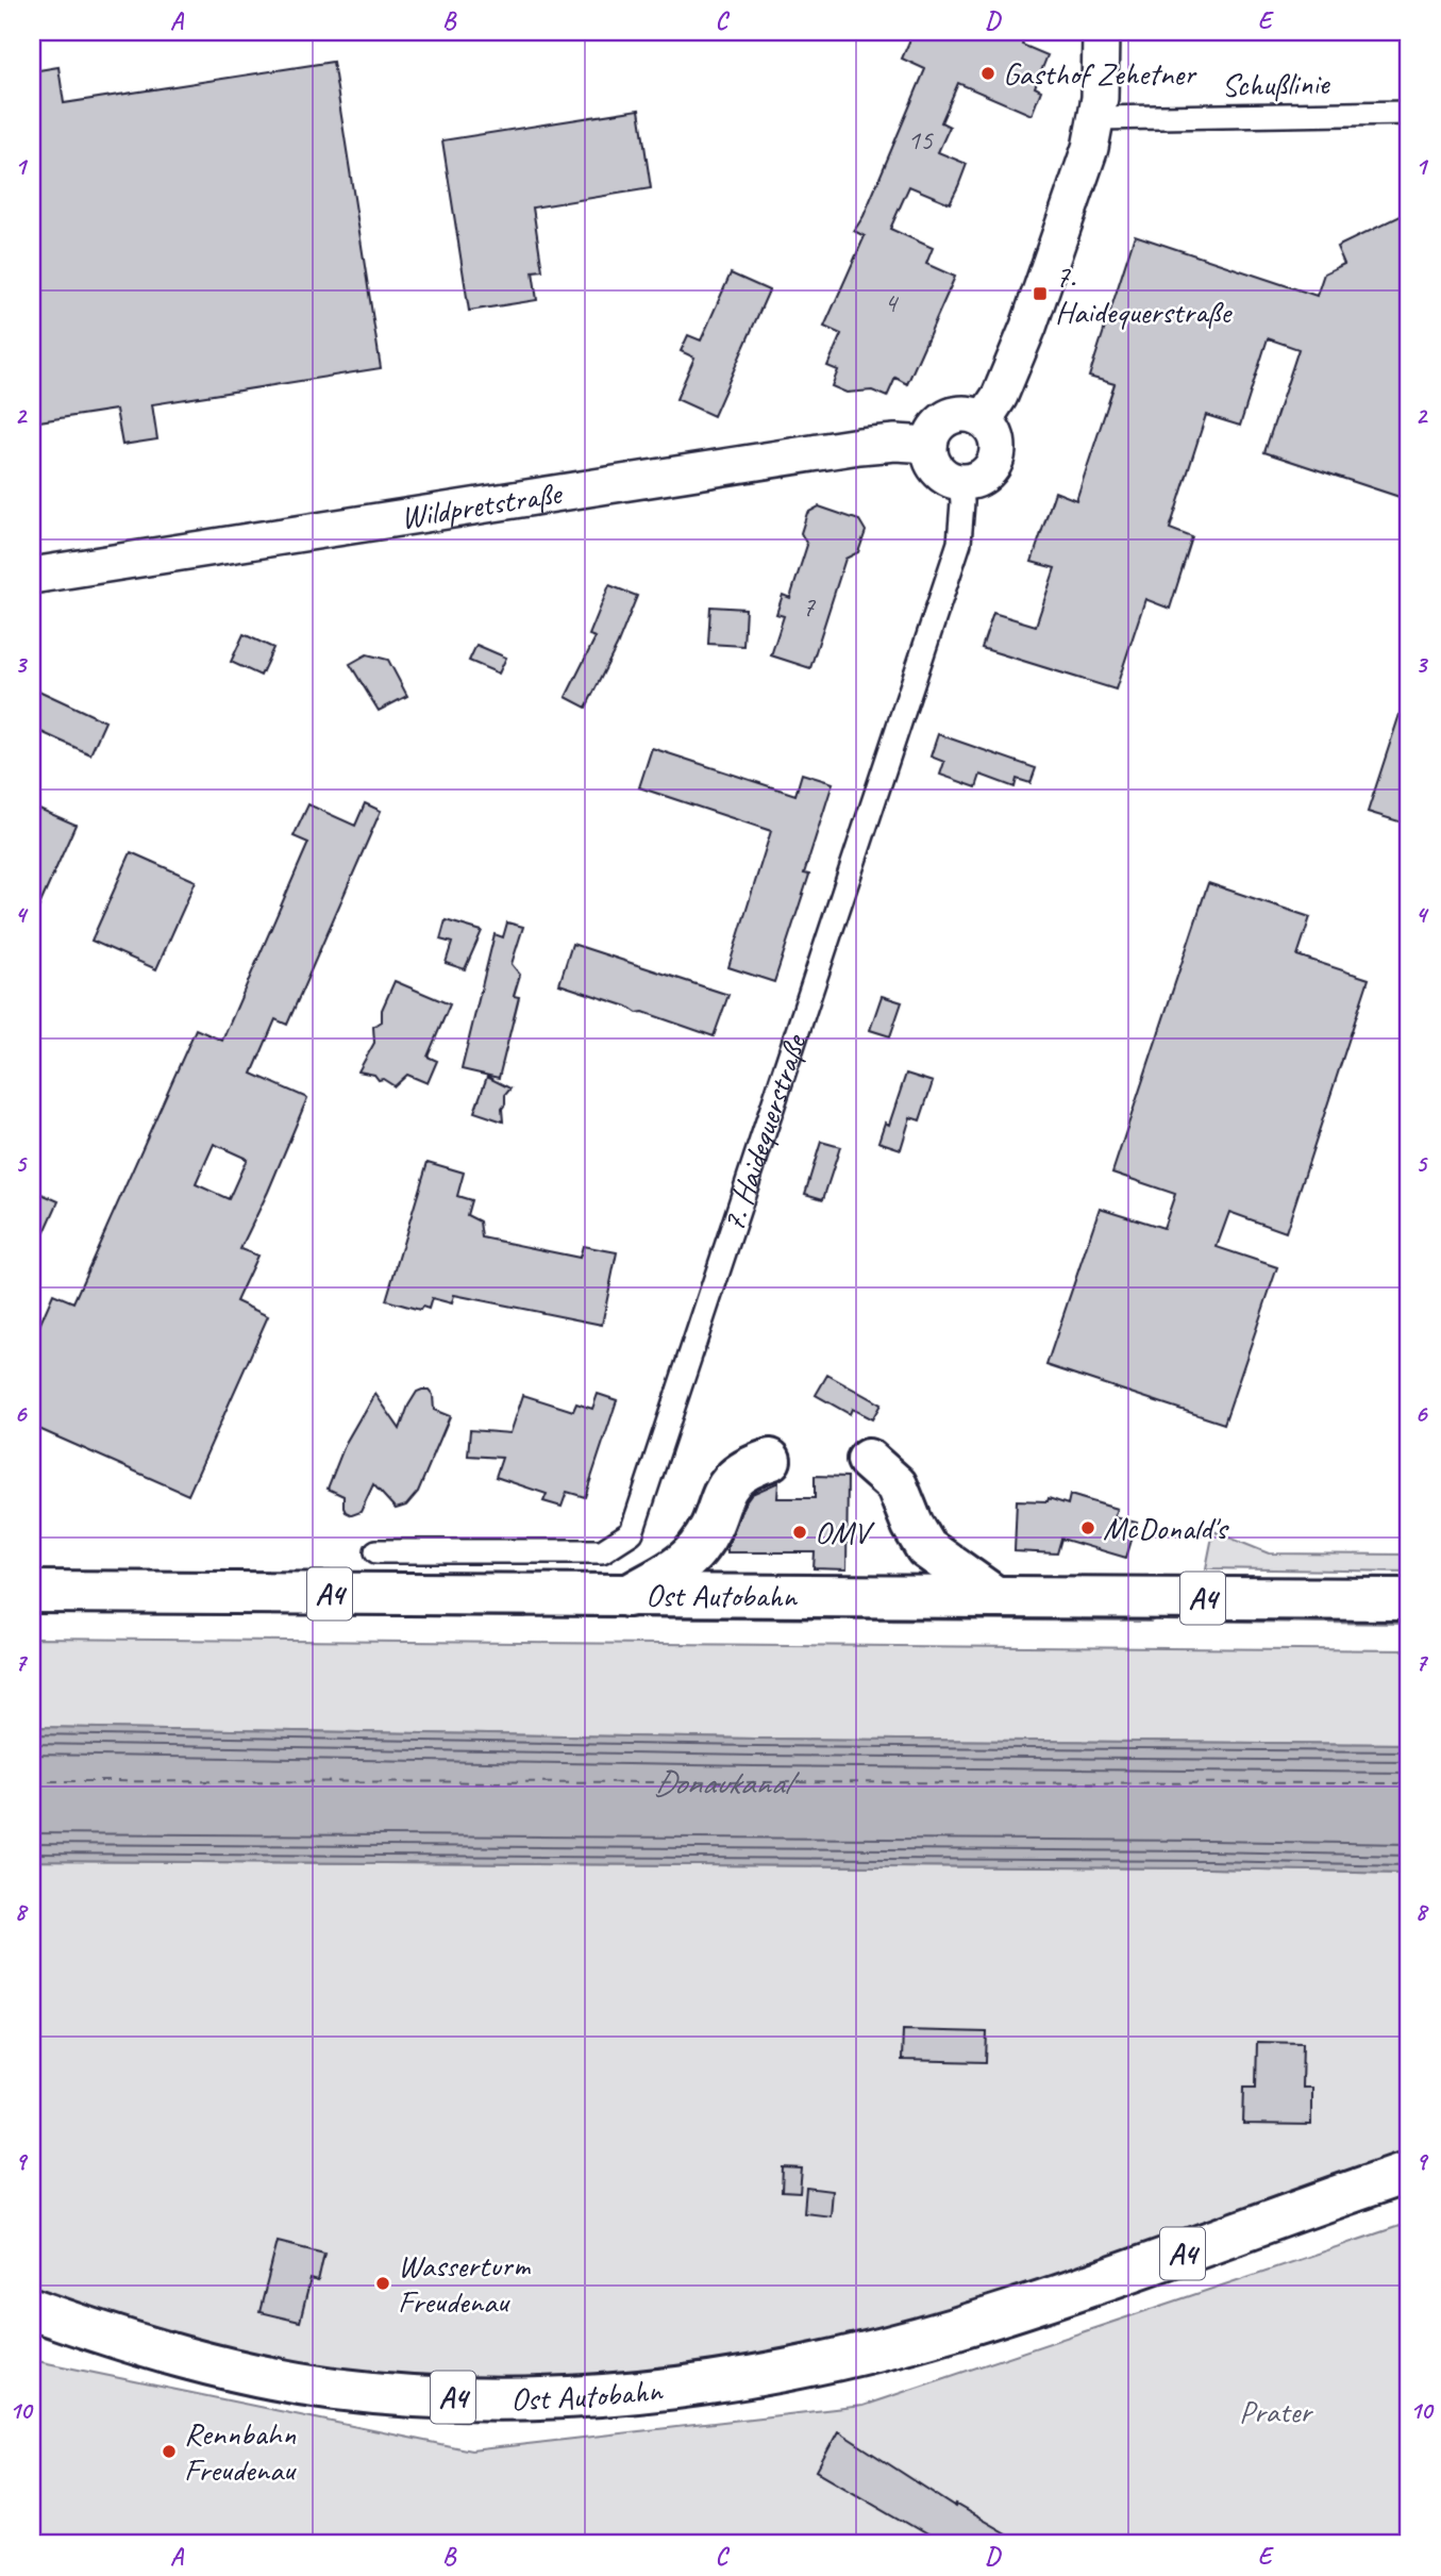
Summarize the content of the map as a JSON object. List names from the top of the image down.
{
  "streets": {
    "highway": ["A4", "Ost Autobahn"],
    "main road": ["Wildpretstraße"],
    "street": ["Schußlinie", "7. Haidequerstraße"]
  },
  "crossings": [
    ["Wildpretstraße", "7. Haidequerstraße"]
  ],
  "water": ["Donaukanal"],
  "parks": ["Prater"],
  "places": {
    "other": [
      "Gasthof Zehetner",
      "McDonald's",
      "OMV",
      "Wasserturm Freudenau",
      "Rennbahn Freudenau"
    ],
    "transit": ["7. Haidequerstraße"]
  },
  "house_numbers": ["15", "4", "7"],
  "grid": {
    "columns": [
      "A",
      "B",
      "C",
      "D",
      "E"
    ],
    "rows": [
      "1",
      "2",
      "3",
      "4",
      "5",
      "6",
      "7",
      "8",
      "9",
      "10"
    ]
  }
}
